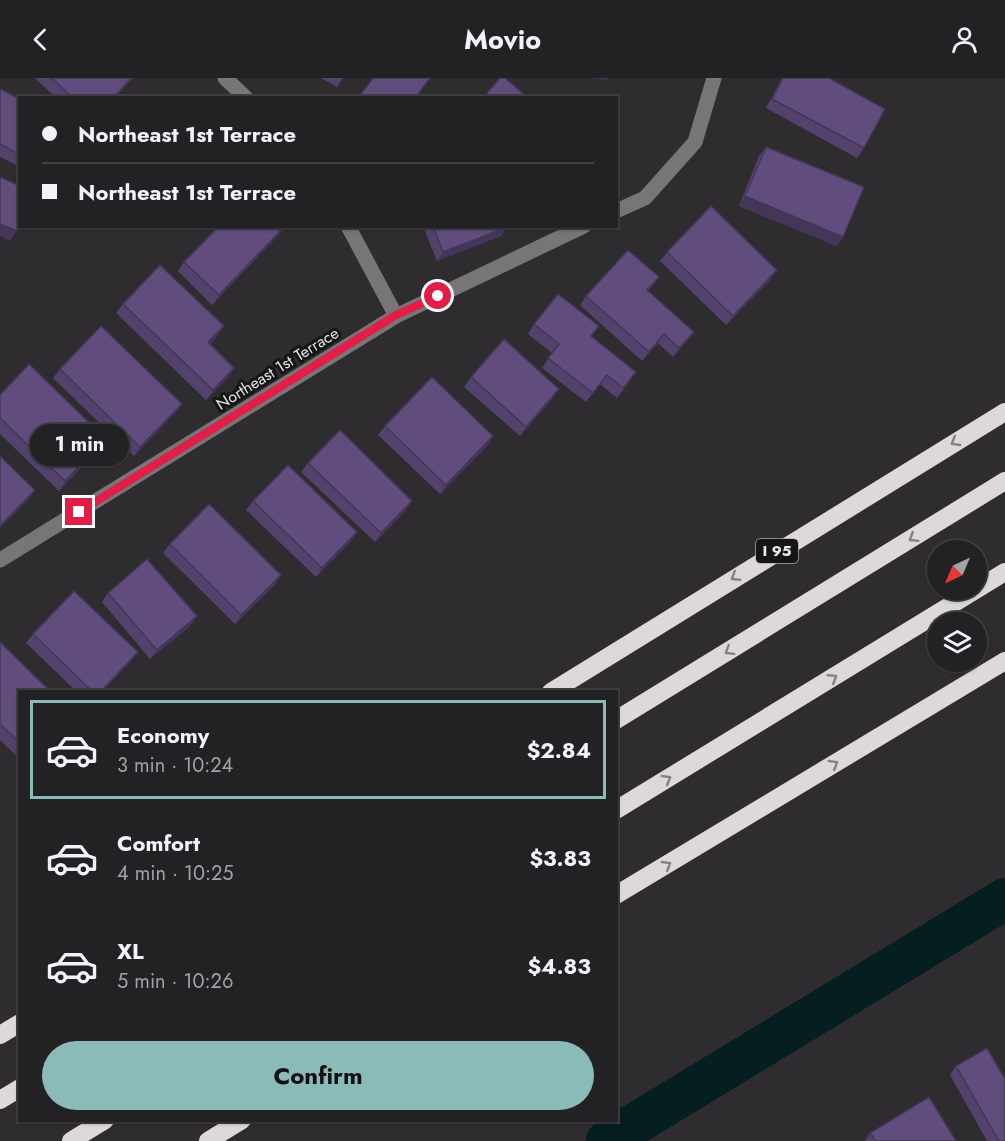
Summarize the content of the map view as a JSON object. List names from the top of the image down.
{
  "streets": {
    "highway": ["I 95"],
    "street": ["Northeast 1st Terrace"]
  },
  "north": "bottom left",
  "page": {
    "header": "Movio",
    "banner": ["Northeast 1st Terrace", "Northeast 1st Terrace"],
    "bubble": "1 min",
    "list": [
      {
        "name": "Economy",
        "note": "3 min · 10:24",
        "value": "$2.84"
      },
      {
        "name": "Comfort",
        "note": "4 min · 10:25",
        "value": "$3.83"
      },
      {
        "name": "XL",
        "note": "5 min · 10:26",
        "value": "$4.83"
      }
    ],
    "buttons": "Confirm"
  }
}
